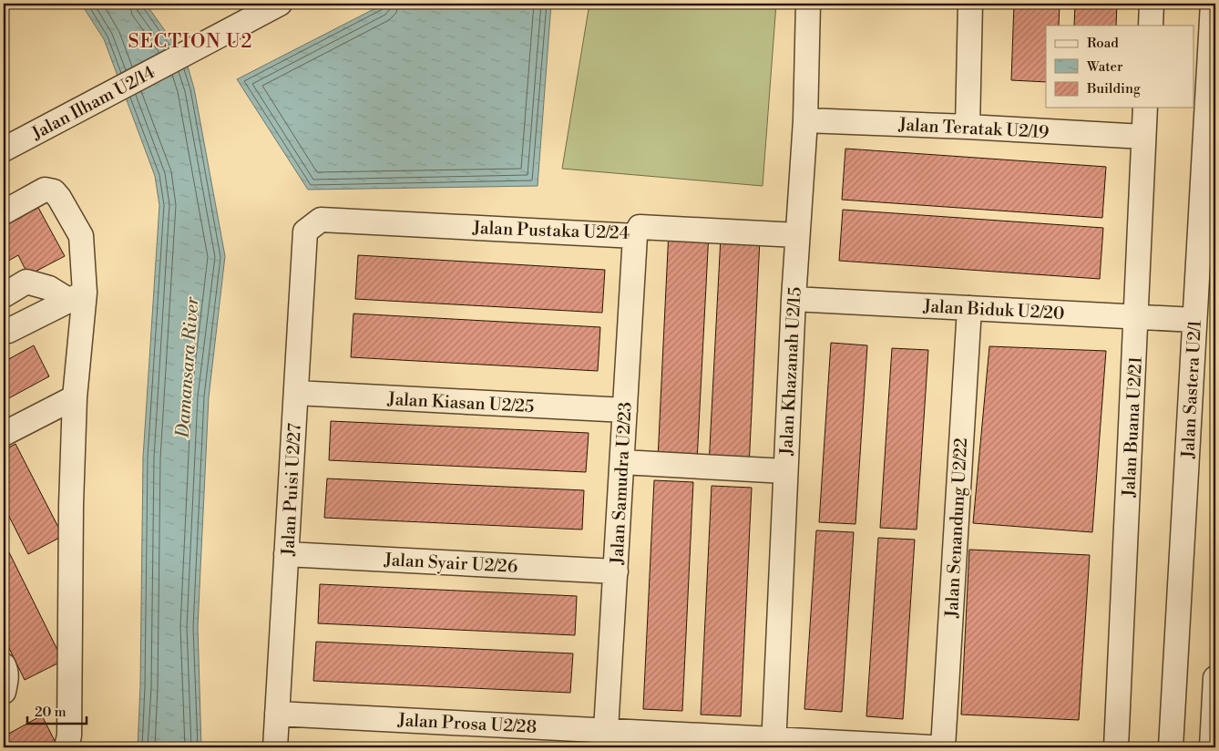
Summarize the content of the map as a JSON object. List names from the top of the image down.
{
  "streets": {
    "street": [
      "Jalan Ilham U2/14",
      "Jalan Teratak U2/19",
      "Jalan Pustaka U2/24",
      "Jalan Biduk U2/20",
      "Jalan Khazanah U2/15",
      "Jalan Sastera U2/1",
      "Jalan Kiasan U2/25",
      "Jalan Buana U2/21",
      "Jalan Samudra U2/23",
      "Jalan Puisi U2/27",
      "Jalan Senandung U2/22",
      "Jalan Syair U2/26",
      "Jalan Prosa U2/28"
    ]
  },
  "crossings": [
    ["Jalan Teratak U2/19", "Jalan Khazanah U2/15"],
    ["Jalan Teratak U2/19", "Jalan Buana U2/21"],
    ["Jalan Pustaka U2/24", "Jalan Khazanah U2/15"],
    ["Jalan Pustaka U2/24", "Jalan Samudra U2/23"],
    ["Jalan Pustaka U2/24", "Jalan Puisi U2/27"],
    ["Jalan Biduk U2/20", "Jalan Khazanah U2/15"],
    ["Jalan Biduk U2/20", "Jalan Sastera U2/1"],
    ["Jalan Biduk U2/20", "Jalan Buana U2/21"],
    ["Jalan Biduk U2/20", "Jalan Senandung U2/22"],
    ["Jalan Khazanah U2/15", "Jalan Prosa U2/28"],
    ["Jalan Kiasan U2/25", "Jalan Samudra U2/23"],
    ["Jalan Kiasan U2/25", "Jalan Puisi U2/27"],
    ["Jalan Samudra U2/23", "Jalan Syair U2/26"],
    ["Jalan Samudra U2/23", "Jalan Prosa U2/28"],
    ["Jalan Puisi U2/27", "Jalan Syair U2/26"],
    ["Jalan Puisi U2/27", "Jalan Prosa U2/28"]
  ],
  "districts": ["SECTION U2"],
  "water": ["Damansara River"],
  "legend": ["Road", "Water", "Building"],
  "scale_bar": "20 m"
}
